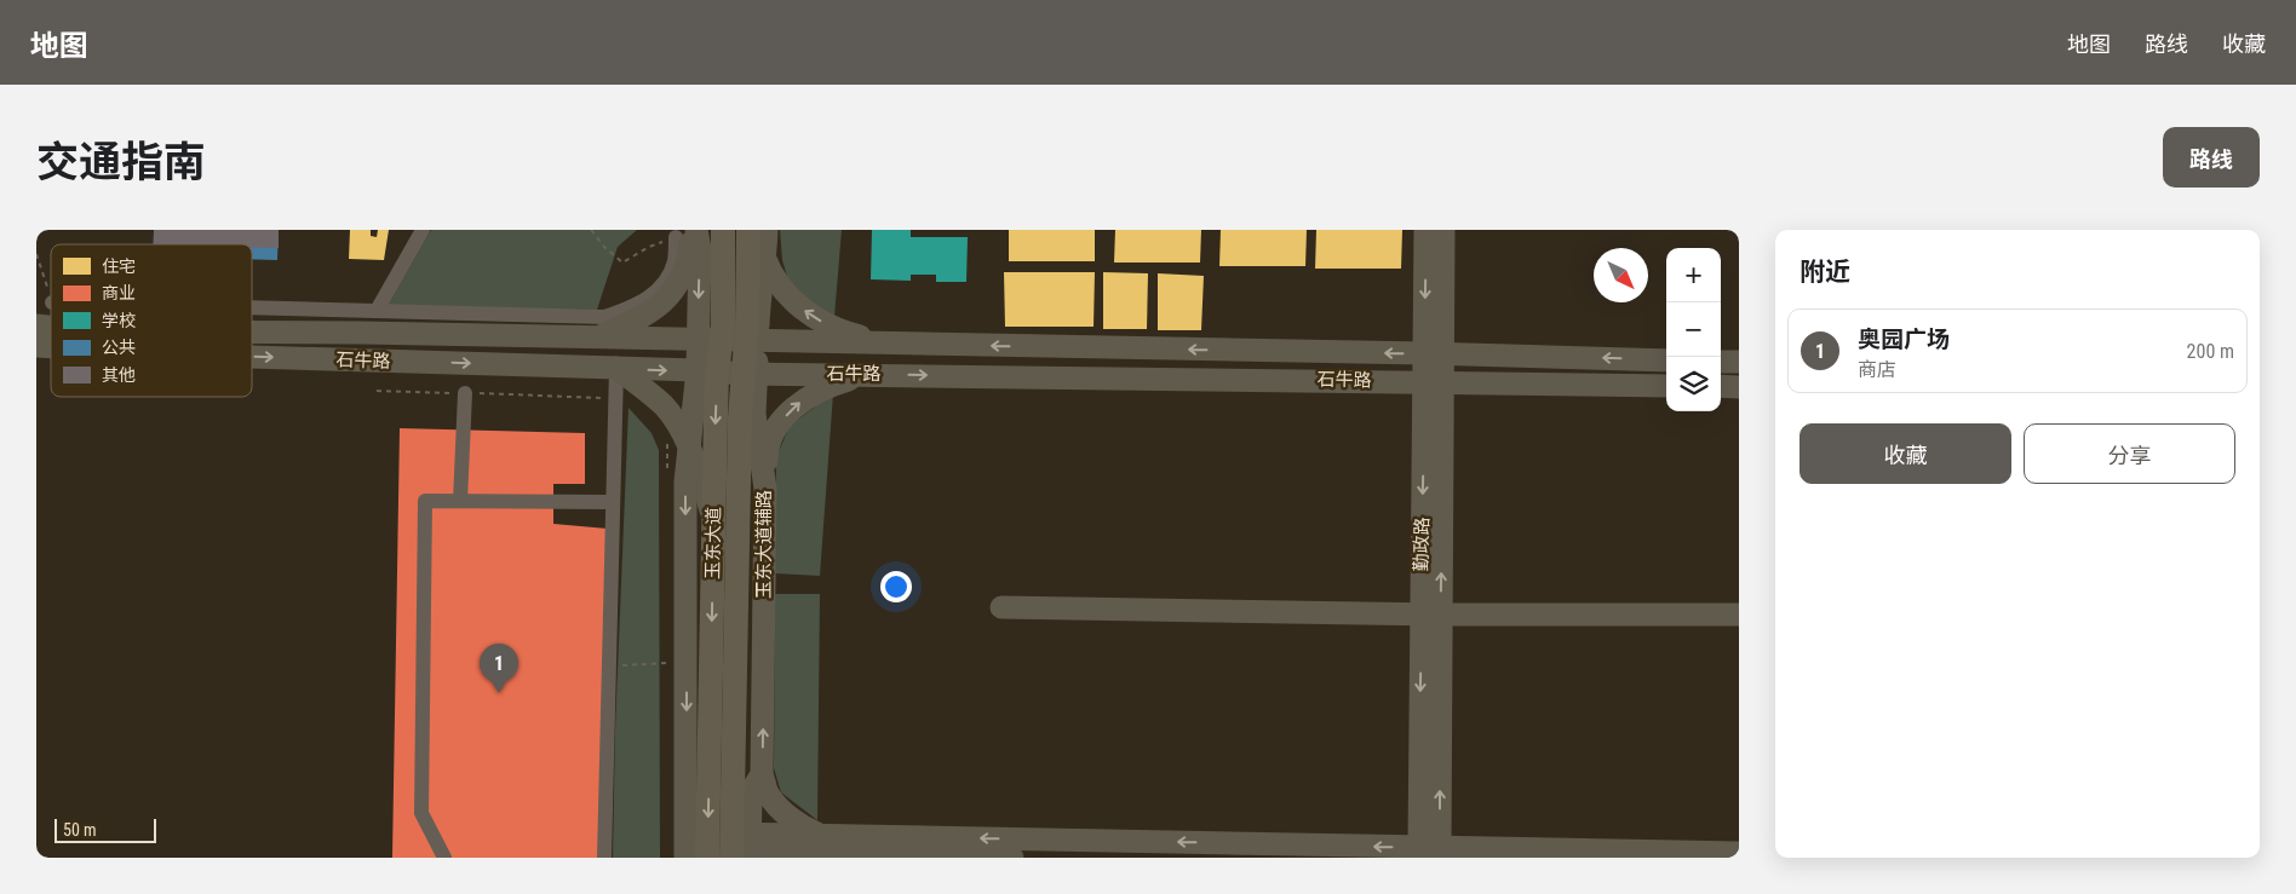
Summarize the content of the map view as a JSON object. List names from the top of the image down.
{
  "streets": {
    "main road": ["玉东大道"],
    "street": ["石牛路", "玉东大道辅路", "勤政路"]
  },
  "crossings": [
    ["石牛路", "玉东大道"],
    ["石牛路", "玉东大道辅路"],
    ["石牛路", "勤政路"],
    ["玉东大道", "玉东大道辅路"]
  ],
  "legend": [
    "住宅",
    "商业",
    "学校",
    "公共",
    "其他"
  ],
  "scale_bar": "50 m",
  "north": "bottom right",
  "page": {
    "header": "地图",
    "nav": ["地图", "路线", "收藏"],
    "title": "交通指南",
    "buttons": [
      "路线",
      ["收藏", "分享"]
    ],
    "heading": "附近",
    "map_buttons": ["+", "−"],
    "list": [
      {
        "mark": "1",
        "name": "奥园广场",
        "note": "商店",
        "value": "200 m"
      }
    ],
    "pins": "1",
    "scale": "50 m"
  }
}
